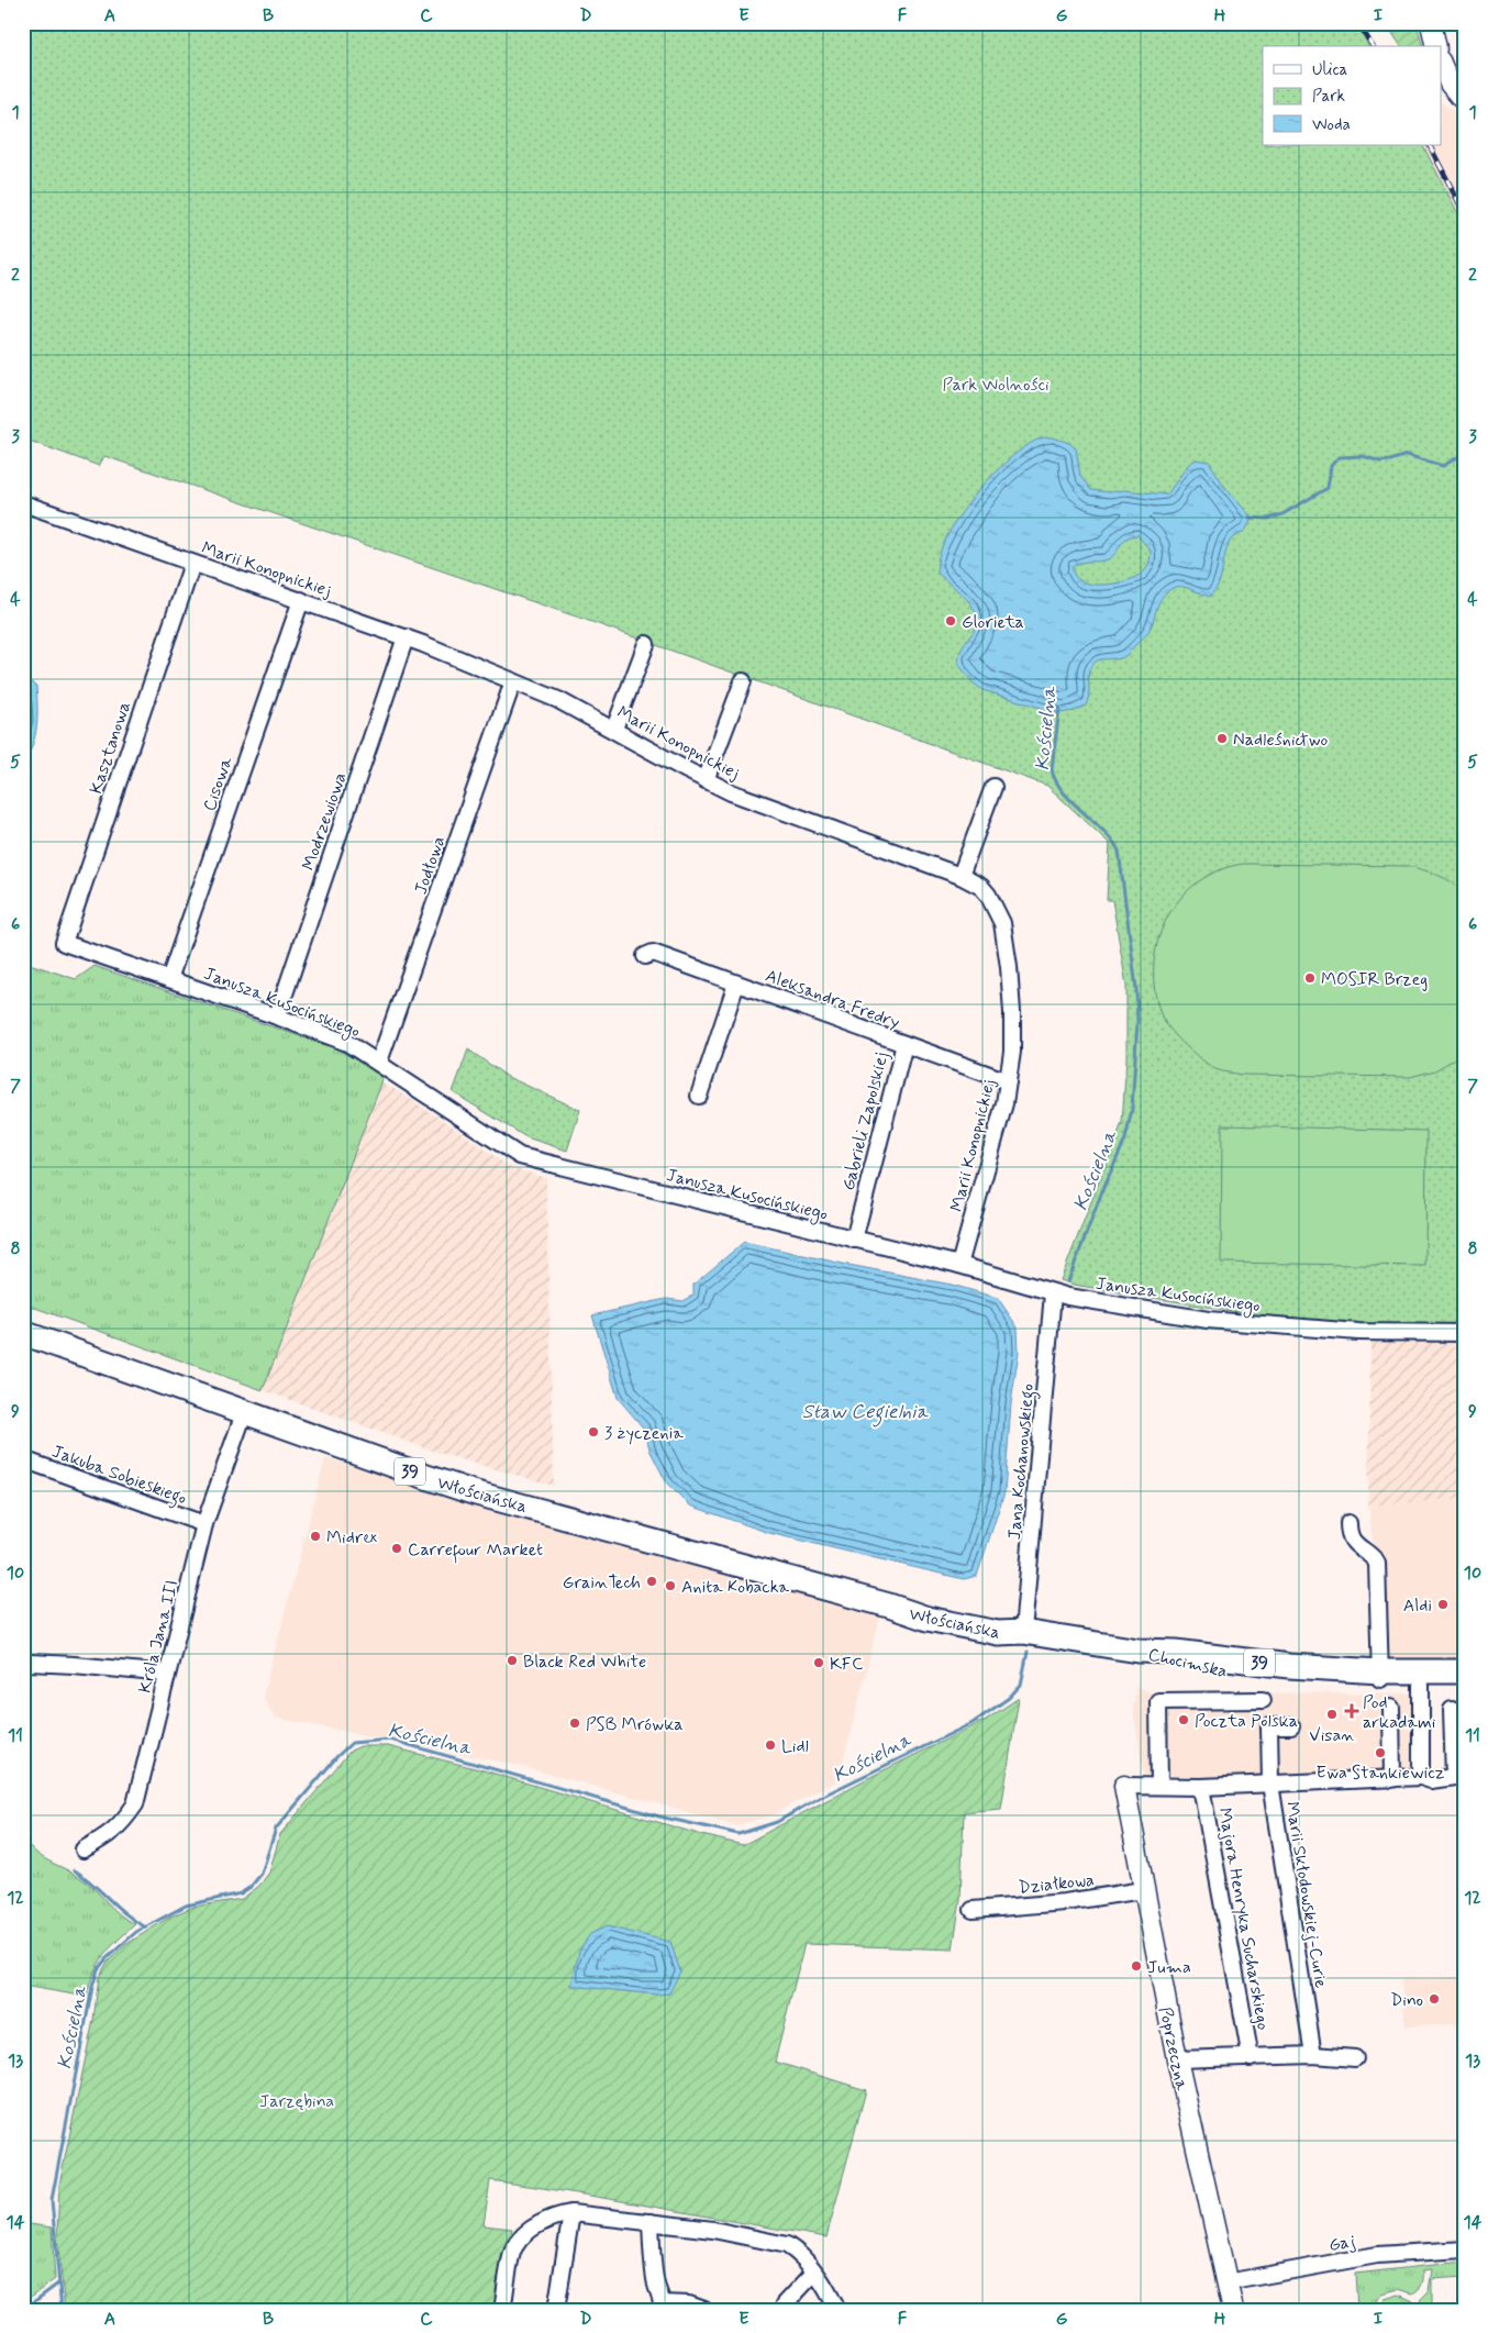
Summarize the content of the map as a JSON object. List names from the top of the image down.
{
  "streets": {
    "main road": ["39", "Włościańska", "Chocimska"],
    "street": [
      "Marii Konopnickiej",
      "Kasztanowa",
      "Cisowa",
      "Modrzewiowa",
      "Jodłowa",
      "Aleksandra Fredry",
      "Janusza Kusocińskiego",
      "Gabrieli Zapolskiej",
      "Jana Kochanowskiego",
      "Jakuba Sobieskiego",
      "Króla Jana III",
      "Działkowa",
      "Marii Skłodowskiej-Curie",
      "Majora Henryka Sucharskiego",
      "Poprzeczna",
      "Gaj"
    ]
  },
  "crossings": [
    ["Marii Konopnickiej", "Kasztanowa"],
    ["Marii Konopnickiej", "Cisowa"],
    ["Marii Konopnickiej", "Modrzewiowa"],
    ["Marii Konopnickiej", "Jodłowa"],
    ["Marii Konopnickiej", "Aleksandra Fredry"],
    ["Marii Konopnickiej", "Janusza Kusocińskiego"],
    ["Kasztanowa", "Janusza Kusocińskiego"],
    ["Cisowa", "Janusza Kusocińskiego"],
    ["Modrzewiowa", "Janusza Kusocińskiego"],
    ["Jodłowa", "Janusza Kusocińskiego"],
    ["Aleksandra Fredry", "Gabrieli Zapolskiej"],
    ["Janusza Kusocińskiego", "Gabrieli Zapolskiej"],
    ["Janusza Kusocińskiego", "Jana Kochanowskiego"],
    ["Jana Kochanowskiego", "Włościańska"],
    ["Jakuba Sobieskiego", "Króla Jana III"],
    ["Włościańska", "Króla Jana III"],
    ["Włościańska", "Chocimska"],
    ["Działkowa", "Poprzeczna"],
    ["Marii Skłodowskiej-Curie", "Majora Henryka Sucharskiego"],
    ["Majora Henryka Sucharskiego", "Poprzeczna"],
    ["Poprzeczna", "Gaj"]
  ],
  "water": ["Kościelna", "Staw Cegielnia"],
  "parks": ["Park Wolności", "Jarzębina"],
  "places": {
    "other": [
      "Glorieta",
      "Nadleśnictwo",
      "MOSIR Brzeg",
      "3 życzenia",
      "Midrex",
      "Carrefour Market",
      "GrainTech",
      "Anita Kobacka",
      "Aldi",
      "Black Red White",
      "KFC",
      "Visan",
      "Poczta Polska",
      "PSB Mrówka",
      "Lidl",
      "Ewa Stankiewicz",
      "Juma",
      "Dino"
    ],
    "health": ["Pod arkadami"]
  },
  "legend": ["Ulica", "Park", "Woda"],
  "grid": {
    "columns": [
      "A",
      "B",
      "C",
      "D",
      "E",
      "F",
      "G",
      "H",
      "I"
    ],
    "rows": [
      "1",
      "2",
      "3",
      "4",
      "5",
      "6",
      "7",
      "8",
      "9",
      "10",
      "11",
      "12",
      "13",
      "14"
    ]
  }
}
